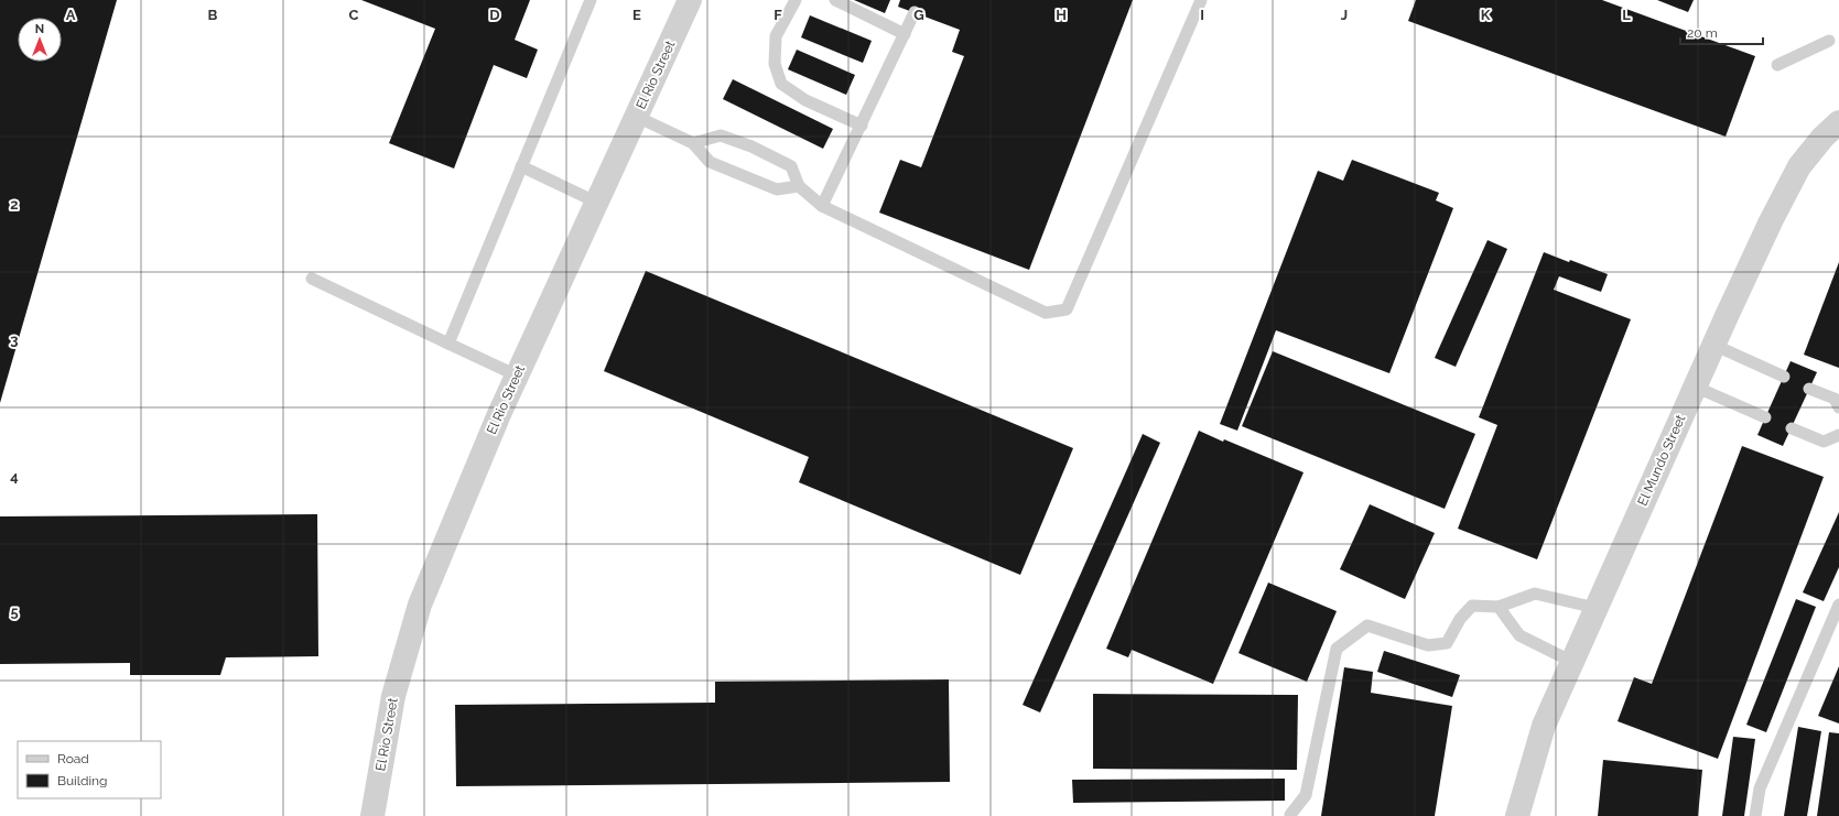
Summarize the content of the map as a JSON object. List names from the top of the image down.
{
  "streets": {
    "street": ["El Rio Street", "El Mundo Street"]
  },
  "legend": ["Road", "Building"],
  "scale_bar": "20 m",
  "north": "top",
  "grid": {
    "columns": [
      "A",
      "B",
      "C",
      "D",
      "E",
      "F",
      "G",
      "H",
      "I",
      "J",
      "K",
      "L"
    ],
    "rows": [
      "2",
      "3",
      "4",
      "5"
    ]
  }
}
